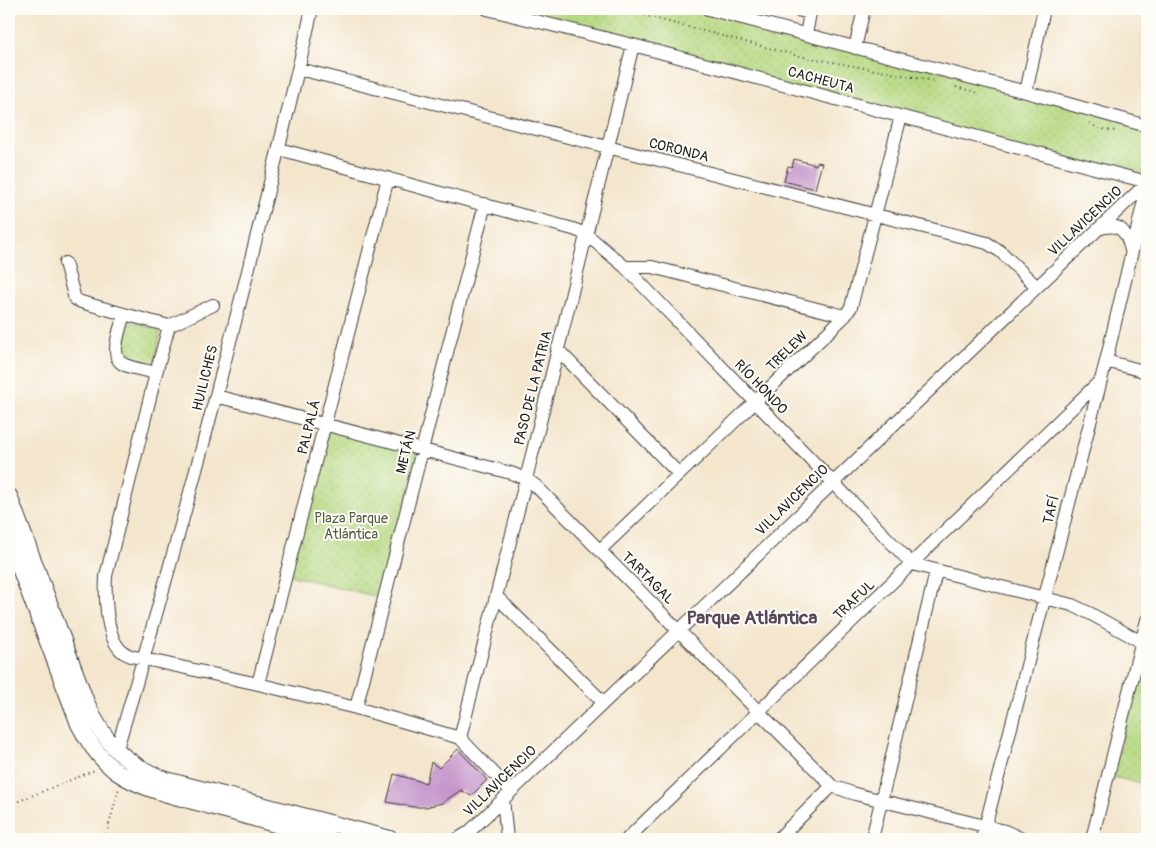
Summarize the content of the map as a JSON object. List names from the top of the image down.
{
  "streets": {
    "street": [
      "CACHEUTA",
      "CORONDA",
      "VILLAVICENCIO",
      "TRELEW",
      "HUILICHES",
      "RÍO HONDO",
      "PASO DE LA PATRIA",
      "PALPALÁ",
      "METÁN",
      "TAFÍ",
      "TARTAGAL",
      "TRAFUL"
    ]
  },
  "crossings": [
    ["CACHEUTA", "VILLAVICENCIO"],
    ["CACHEUTA", "TRELEW"],
    ["CACHEUTA", "PASO DE LA PATRIA"],
    ["CORONDA", "VILLAVICENCIO"],
    ["CORONDA", "TRELEW"],
    ["CORONDA", "HUILICHES"],
    ["CORONDA", "PASO DE LA PATRIA"],
    ["VILLAVICENCIO", "RÍO HONDO"],
    ["VILLAVICENCIO", "TARTAGAL"],
    ["TRELEW", "RÍO HONDO"],
    ["TRELEW", "TARTAGAL"],
    ["RÍO HONDO", "PASO DE LA PATRIA"],
    ["RÍO HONDO", "TRAFUL"],
    ["PASO DE LA PATRIA", "TARTAGAL"],
    ["TAFÍ", "TRAFUL"],
    ["TARTAGAL", "TRAFUL"]
  ],
  "districts": ["Parque Atlántica"],
  "parks": ["Plaza Parque Atlántica"]
}
